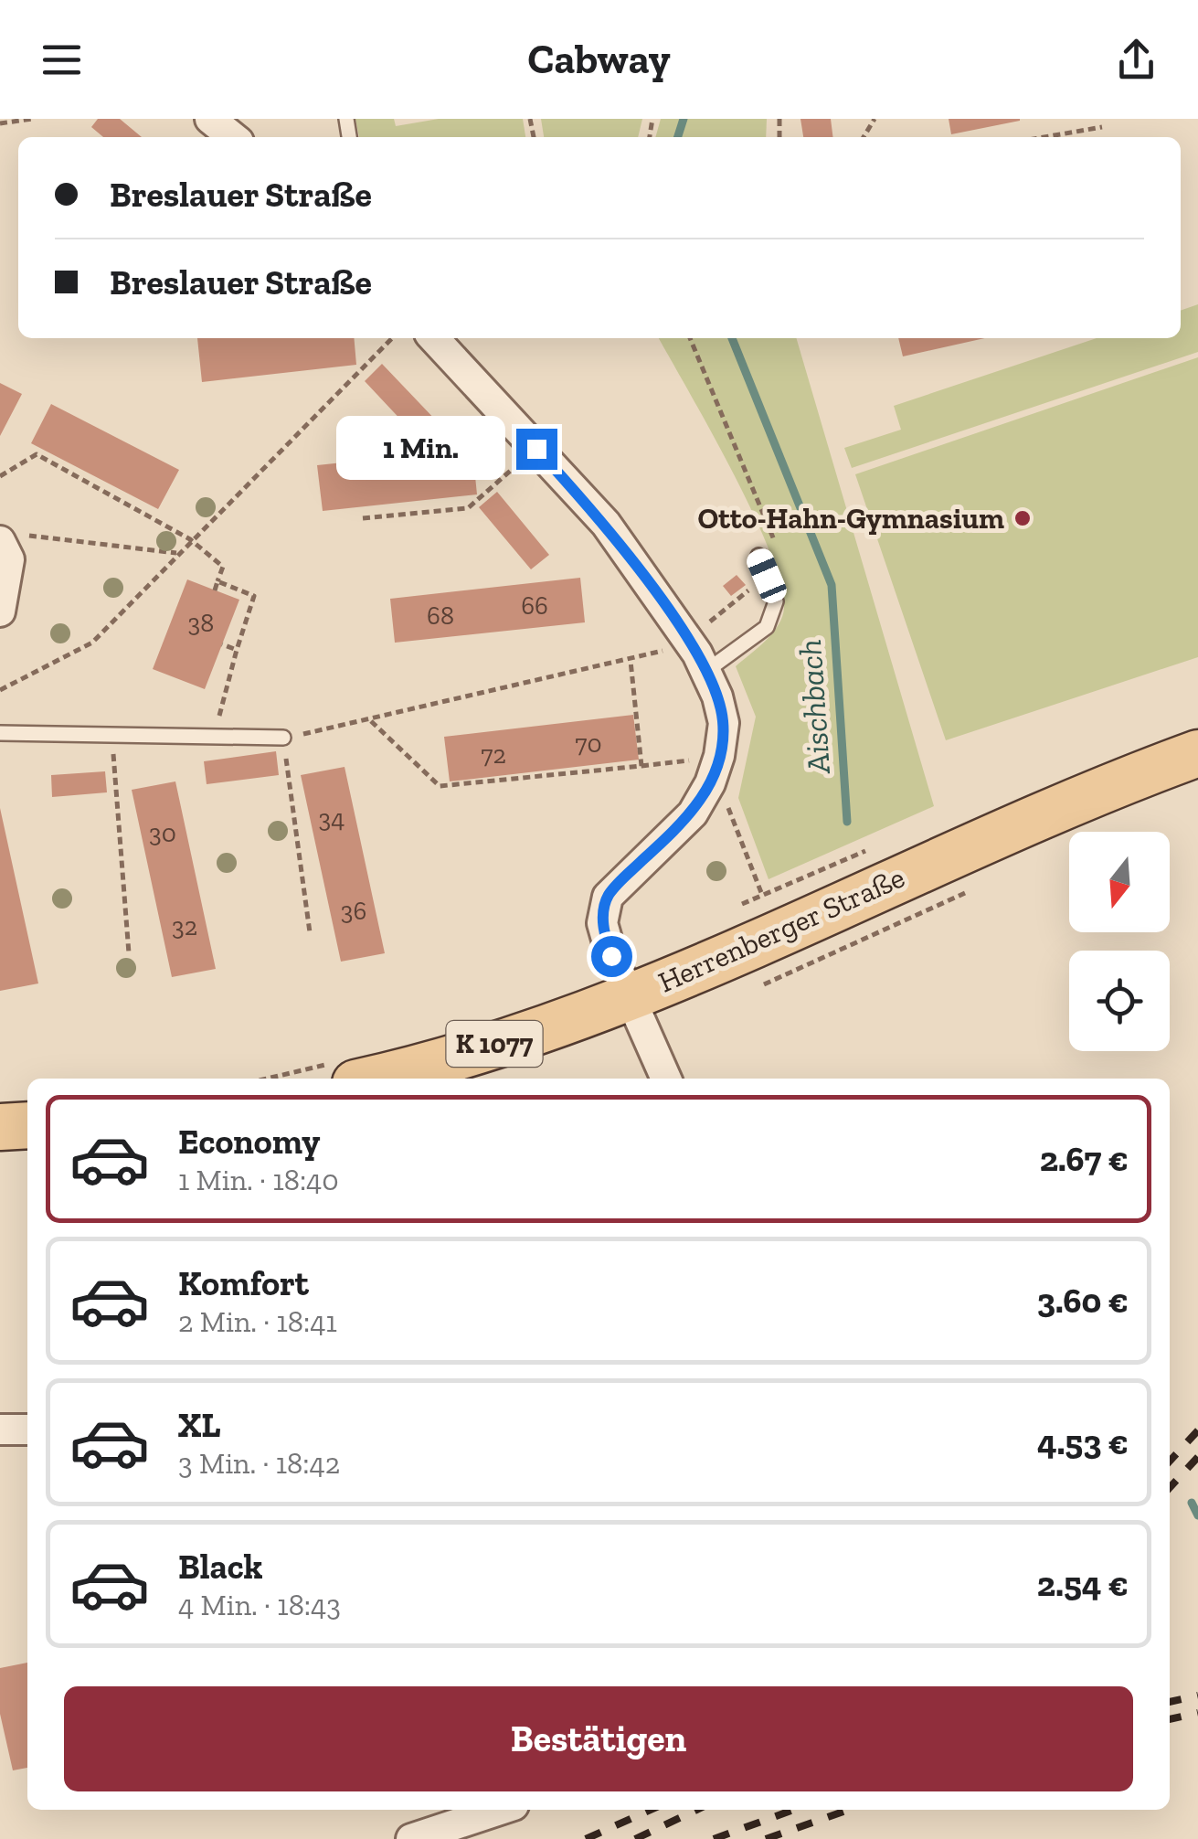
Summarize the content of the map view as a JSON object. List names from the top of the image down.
{
  "streets": {
    "main road": ["Herrenberger Straße", "K 1077"]
  },
  "water": ["Aischbach"],
  "places": ["Otto-Hahn-Gymnasium"],
  "house_numbers": [
    "66",
    "68",
    "38",
    "70",
    "72",
    "34",
    "30",
    "36",
    "32"
  ],
  "north": "bottom",
  "page": {
    "header": "Cabway",
    "banner": ["Breslauer Straße", "Breslauer Straße"],
    "bubble": "1 Min.",
    "list": [
      {
        "name": "Economy",
        "note": "1 Min. · 18:40",
        "value": "2.67 €"
      },
      {
        "name": "Komfort",
        "note": "2 Min. · 18:41",
        "value": "3.60 €"
      },
      {
        "name": "XL",
        "note": "3 Min. · 18:42",
        "value": "4.53 €"
      },
      {
        "name": "Black",
        "note": "4 Min. · 18:43",
        "value": "2.54 €"
      }
    ],
    "buttons": "Bestätigen"
  }
}
